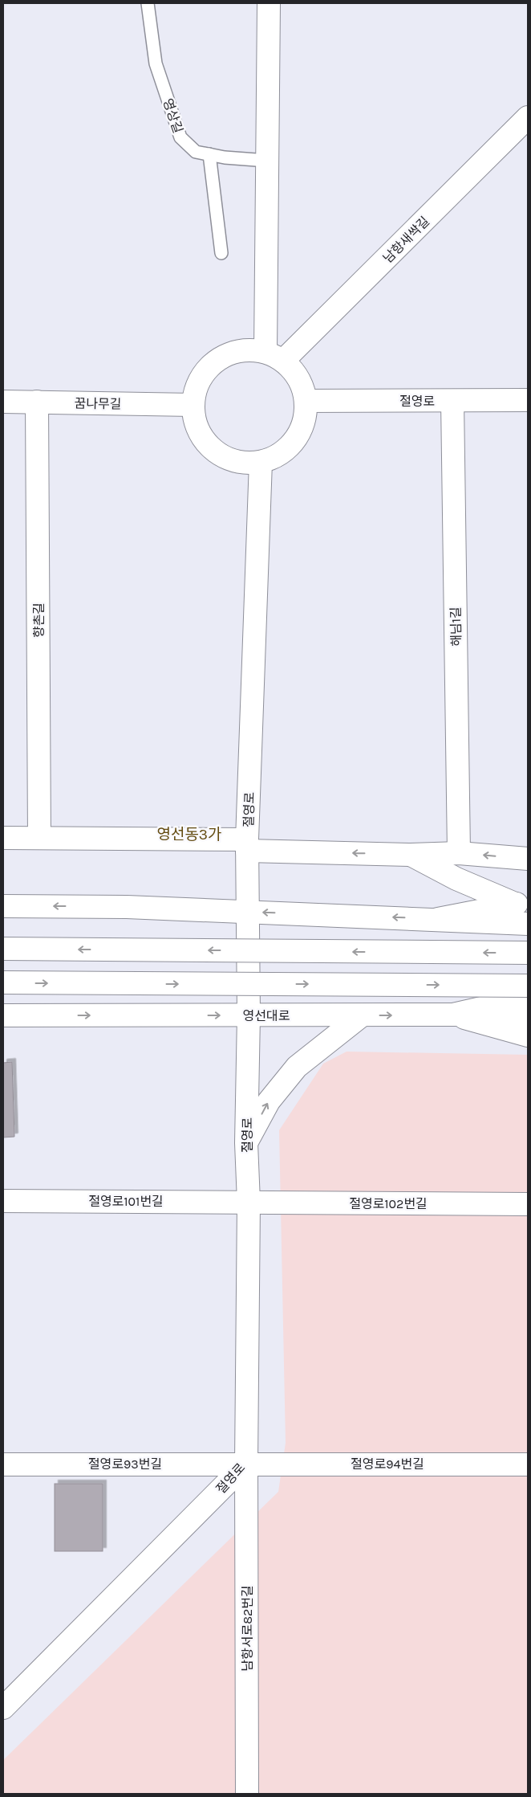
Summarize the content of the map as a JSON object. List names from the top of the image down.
{
  "streets": {
    "main road": [
      "남항새싹길",
      "절영로",
      "꿈나무길",
      "향촌길",
      "해님1길",
      "영선대로",
      "절영로101번길",
      "절영로102번길",
      "절영로93번길",
      "절영로94번길",
      "남항서로82번길"
    ],
    "lane": ["영상길"]
  },
  "crossings": [
    ["남항새싹길", "절영로"],
    ["남항새싹길", "꿈나무길"],
    ["절영로", "꿈나무길"],
    ["절영로", "해님1길"],
    ["절영로", "영선대로"],
    ["절영로", "절영로101번길"],
    ["절영로", "절영로102번길"],
    ["절영로", "절영로93번길"],
    ["절영로", "절영로94번길"],
    ["절영로", "남항서로82번길"],
    ["꿈나무길", "향촌길"],
    ["절영로101번길", "절영로102번길"],
    ["절영로93번길", "절영로94번길"],
    ["절영로93번길", "남항서로82번길"],
    ["절영로94번길", "남항서로82번길"]
  ],
  "districts": ["영선동3가"]
}
